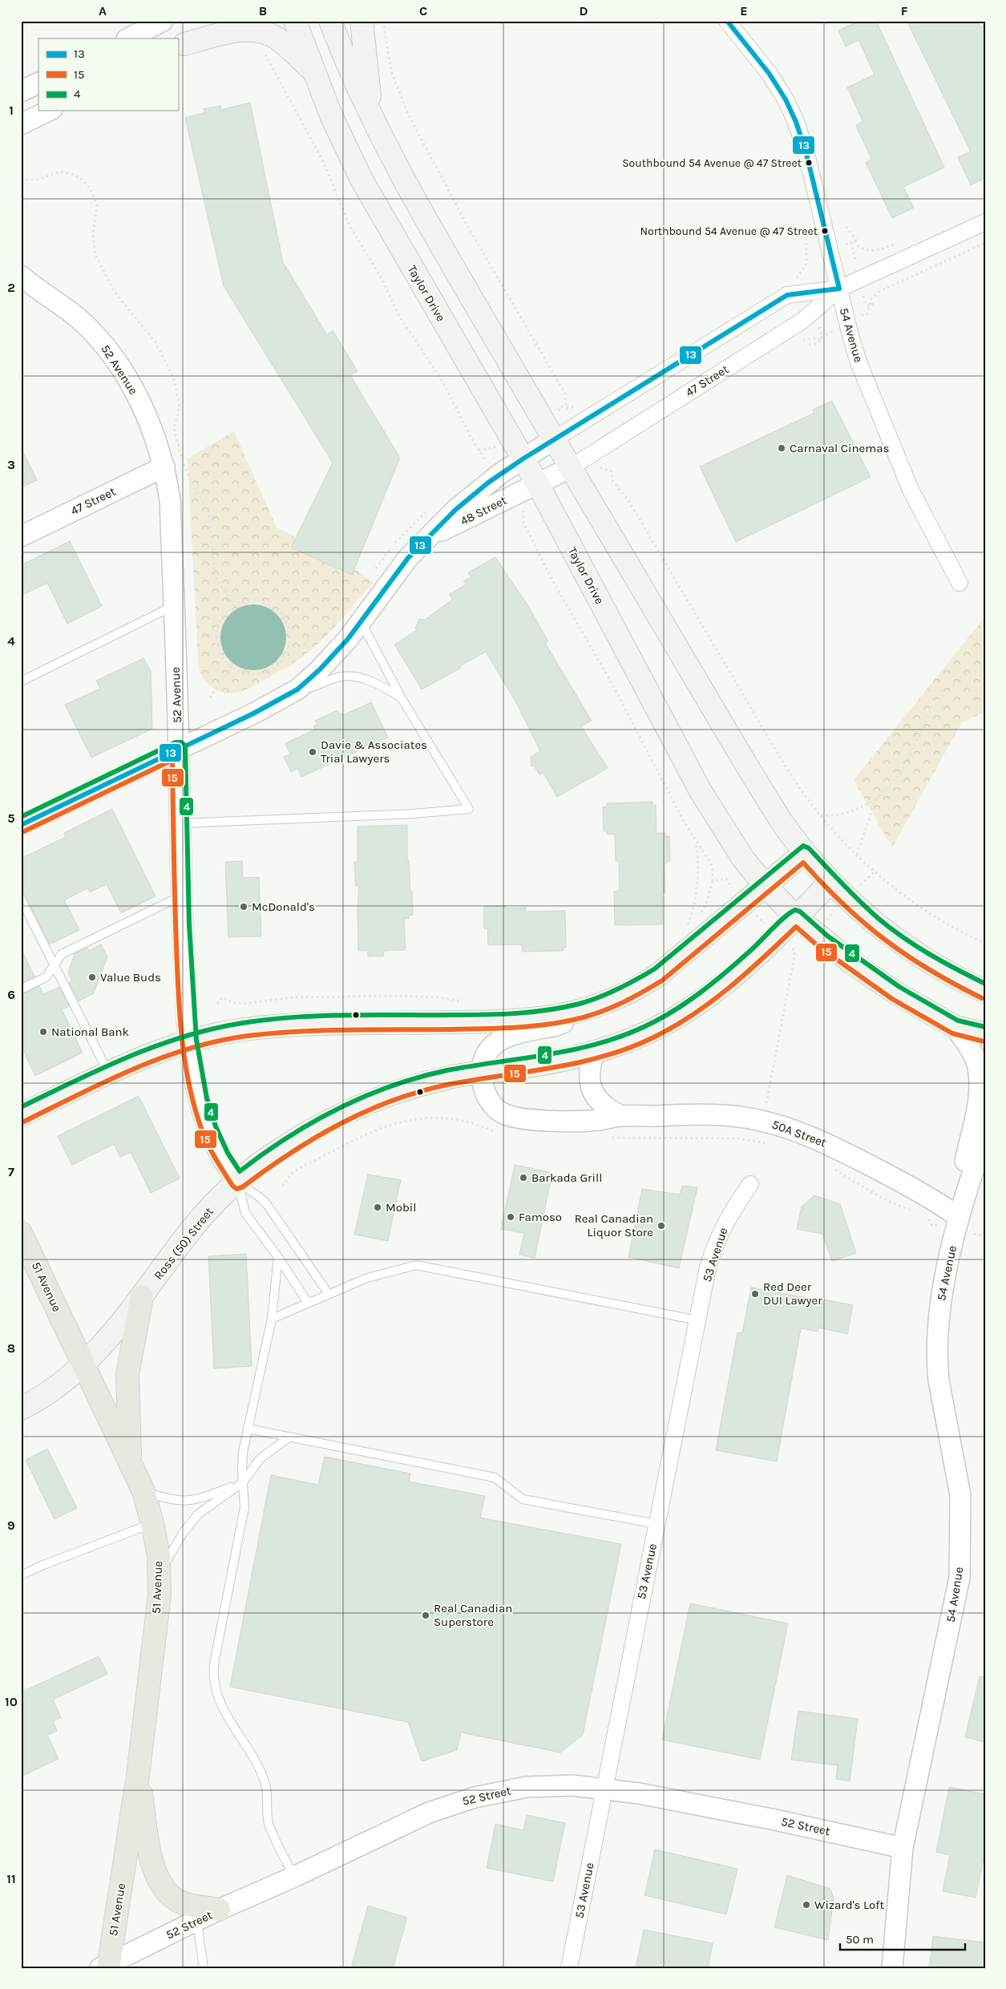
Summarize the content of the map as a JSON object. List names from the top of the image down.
{
  "streets": {
    "main road": ["Taylor Drive", "Ross (50) Street", "51 Avenue"],
    "street": [
      "54 Avenue",
      "52 Avenue",
      "47 Street",
      "48 Street",
      "50A Street",
      "53 Avenue",
      "52 Street"
    ]
  },
  "crossings": [
    ["Taylor Drive", "48 Street"],
    ["Taylor Drive", "Ross (50) Street"],
    ["54 Avenue", "47 Street"],
    ["54 Avenue", "50A Street"],
    ["54 Avenue", "52 Street"],
    ["52 Avenue", "47 Street"],
    ["52 Avenue", "48 Street"],
    ["52 Avenue", "Ross (50) Street"],
    ["47 Street", "48 Street"],
    ["50A Street", "Ross (50) Street"],
    ["Ross (50) Street", "51 Avenue"],
    ["53 Avenue", "52 Street"],
    ["51 Avenue", "52 Street"]
  ],
  "places": [
    "Southbound 54 Avenue @ 47 Street",
    "Northbound 54 Avenue @ 47 Street",
    "Carnaval Cinemas",
    "Davie & Associates Trial Lawyers",
    "McDonald's",
    "Value Buds",
    "National Bank",
    "Barkada Grill",
    "Mobil",
    "Famoso",
    "Real Canadian Liquor Store",
    "Red Deer DUI Lawyer",
    "Real Canadian Superstore",
    "Wizard's Loft"
  ],
  "lines": ["transit line 13", "transit line 4", "transit line 15"],
  "legend": ["13", "15", "4"],
  "scale_bar": "50 m",
  "grid": {
    "columns": [
      "A",
      "B",
      "C",
      "D",
      "E",
      "F"
    ],
    "rows": [
      "1",
      "2",
      "3",
      "4",
      "5",
      "6",
      "7",
      "8",
      "9",
      "10",
      "11"
    ]
  }
}
